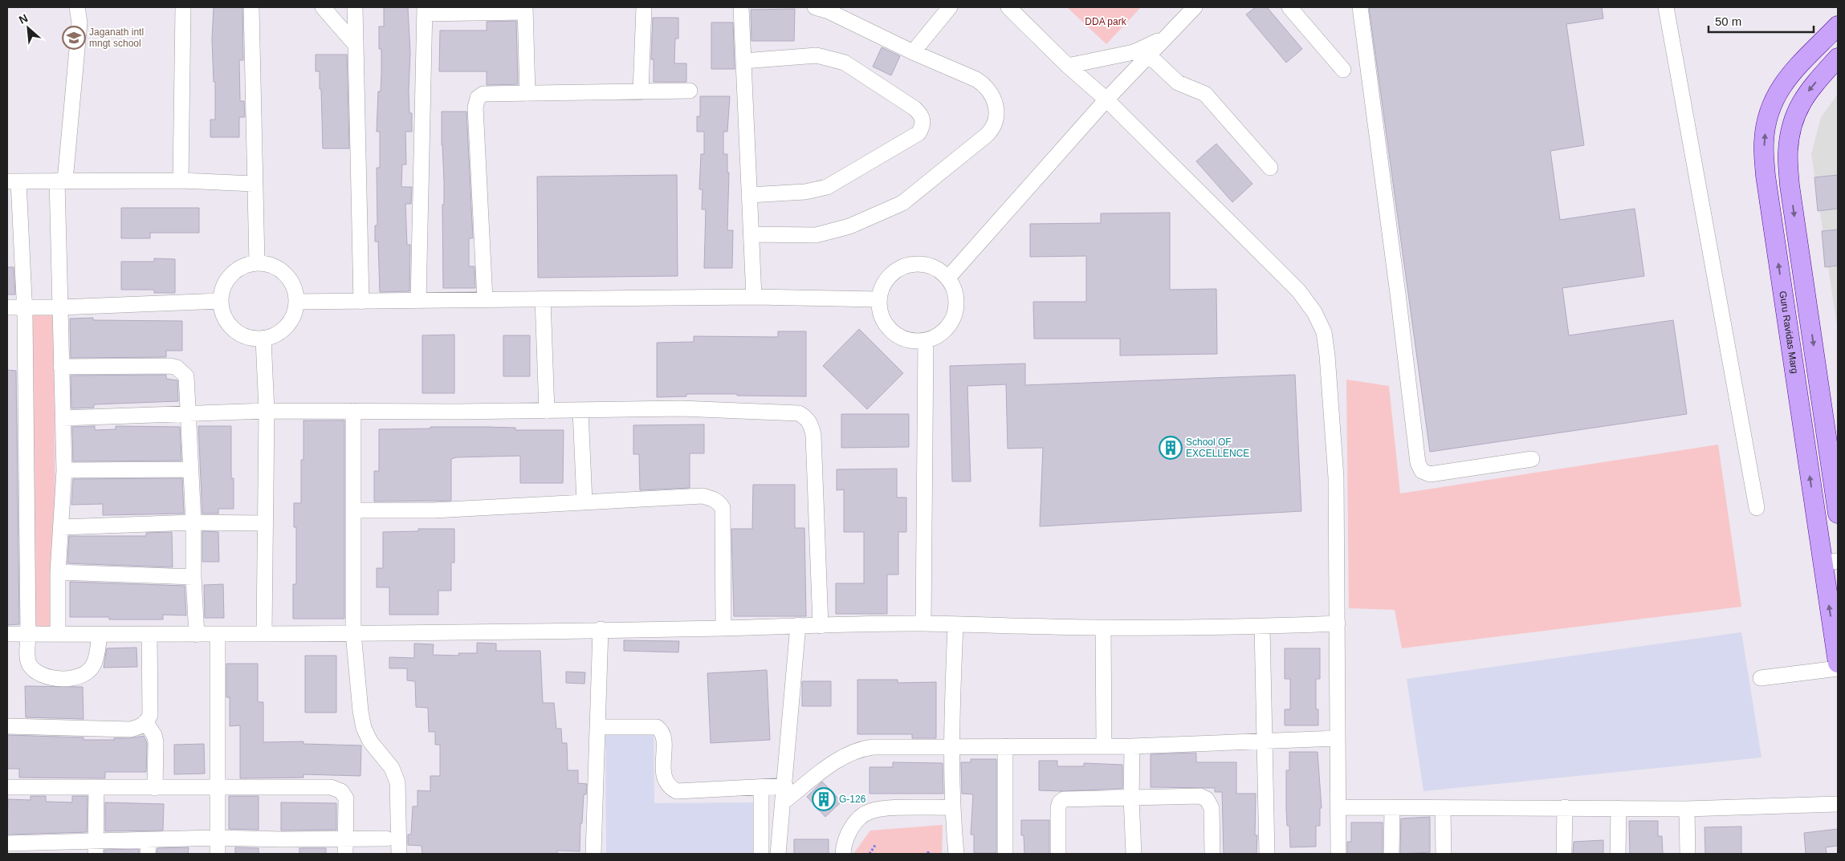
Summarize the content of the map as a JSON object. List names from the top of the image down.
{
  "streets": {
    "main road": ["Guru Ravidas Marg"]
  },
  "parks": ["DDA park"],
  "places": {
    "school or university": ["Jaganath intl mngt school"],
    "building": ["School OF EXCELLENCE", "G-126"]
  },
  "scale_bar": "50 m",
  "north": "top left"
}
